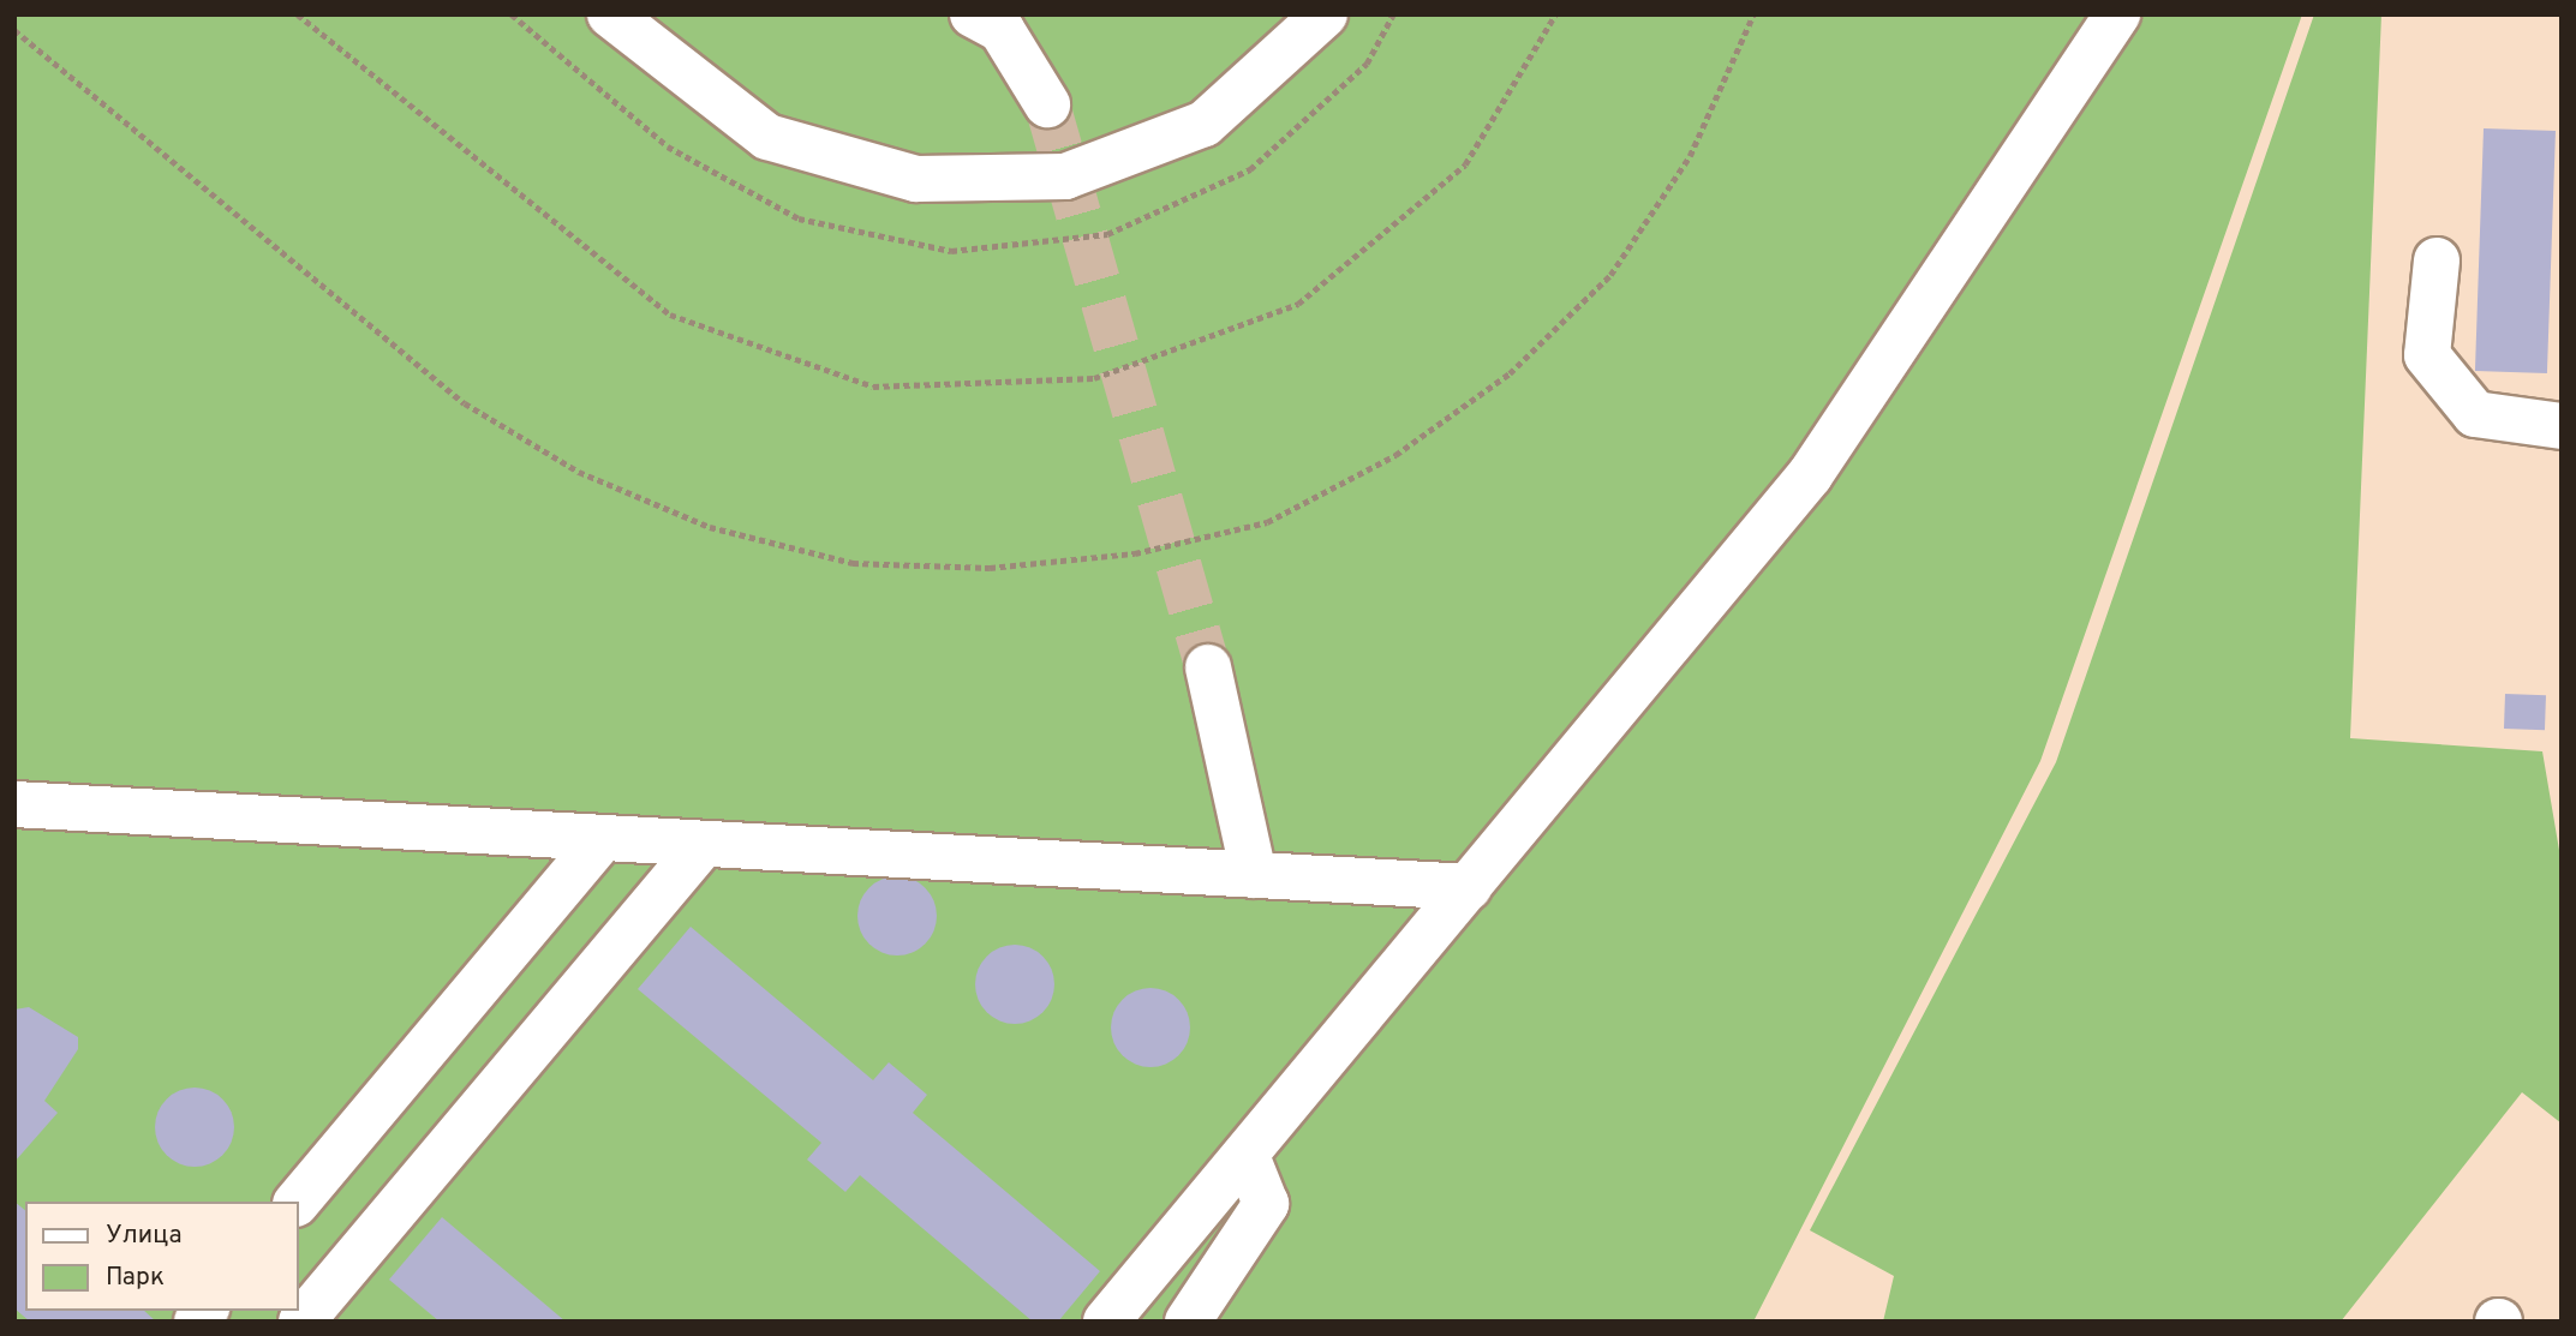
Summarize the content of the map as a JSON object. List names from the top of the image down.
{
  "legend": ["Улица", "Парк"]
}
